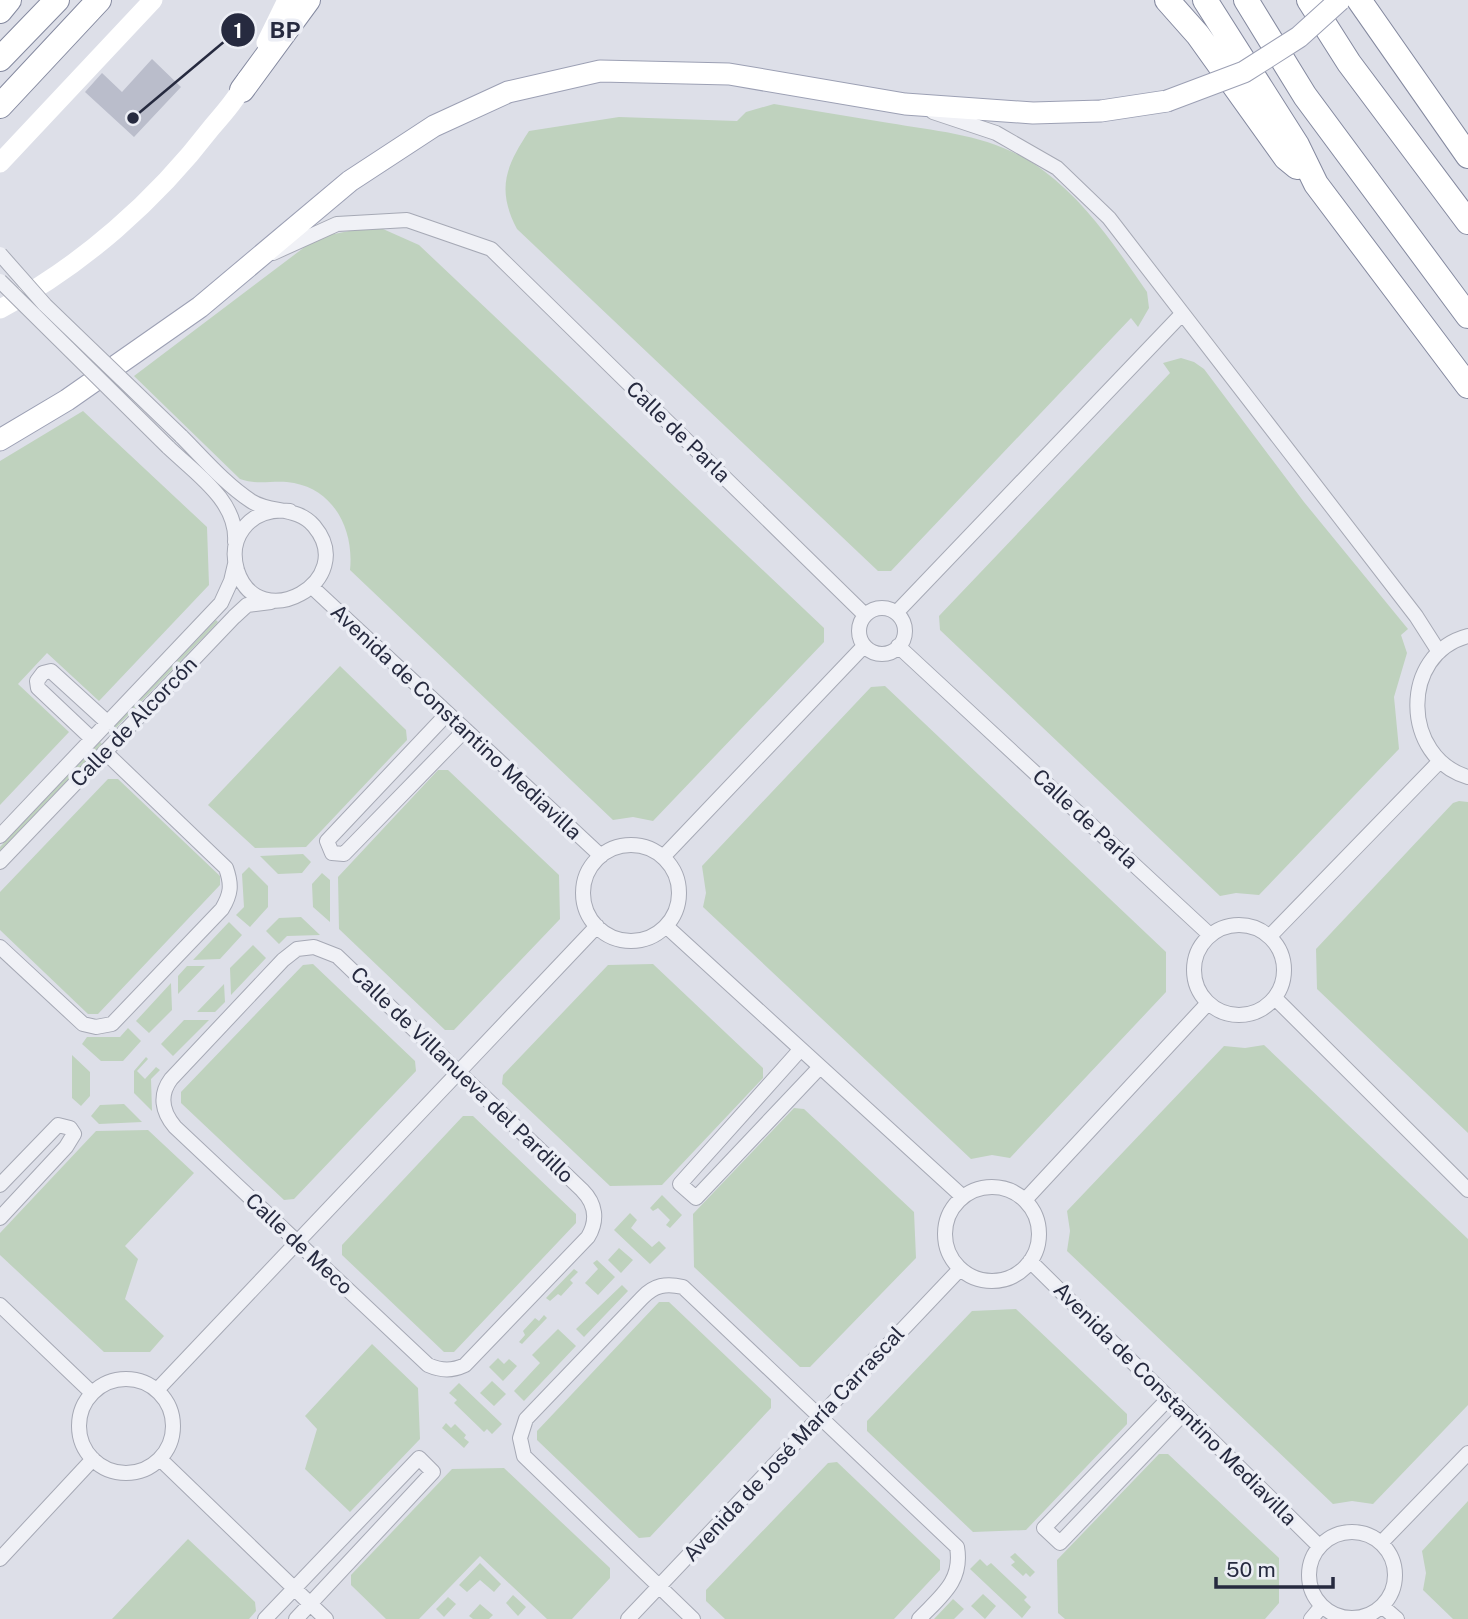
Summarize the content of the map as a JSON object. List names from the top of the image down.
{
  "streets": {
    "street": [
      "Calle de Parla",
      "Calle de Alcorcón",
      "Avenida de Constantino Mediavilla",
      "Calle de Villanueva del Pardillo",
      "Calle de Meco",
      "Avenida de José María Carrascal"
    ]
  },
  "crossings": [
    ["Calle de Alcorcón", "Avenida de Constantino Mediavilla"],
    ["Avenida de Constantino Mediavilla", "Avenida de José María Carrascal"],
    ["Calle de Villanueva del Pardillo", "Calle de Meco"]
  ],
  "places": ["BP"],
  "scale_bar": "50 m"
}
